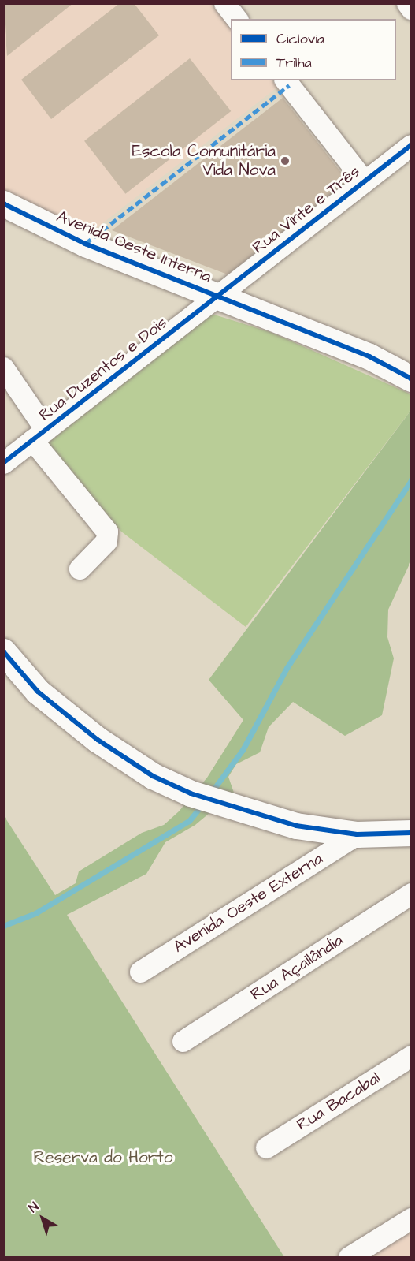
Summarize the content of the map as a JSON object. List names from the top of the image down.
{
  "streets": {
    "street": [
      "Rua Vinte e Três",
      "Avenida Oeste Interna",
      "Rua Duzentos e Dois",
      "Avenida Oeste Externa",
      "Rua Açailândia",
      "Rua Bacabal"
    ]
  },
  "crossings": [
    ["Rua Vinte e Três", "Avenida Oeste Interna"],
    ["Rua Vinte e Três", "Rua Duzentos e Dois"],
    ["Avenida Oeste Interna", "Rua Duzentos e Dois"]
  ],
  "parks": ["Reserva do Horto"],
  "places": ["Escola Comunitária Vida Nova"],
  "legend": ["Ciclovia", "Trilha"],
  "north": "top left"
}
